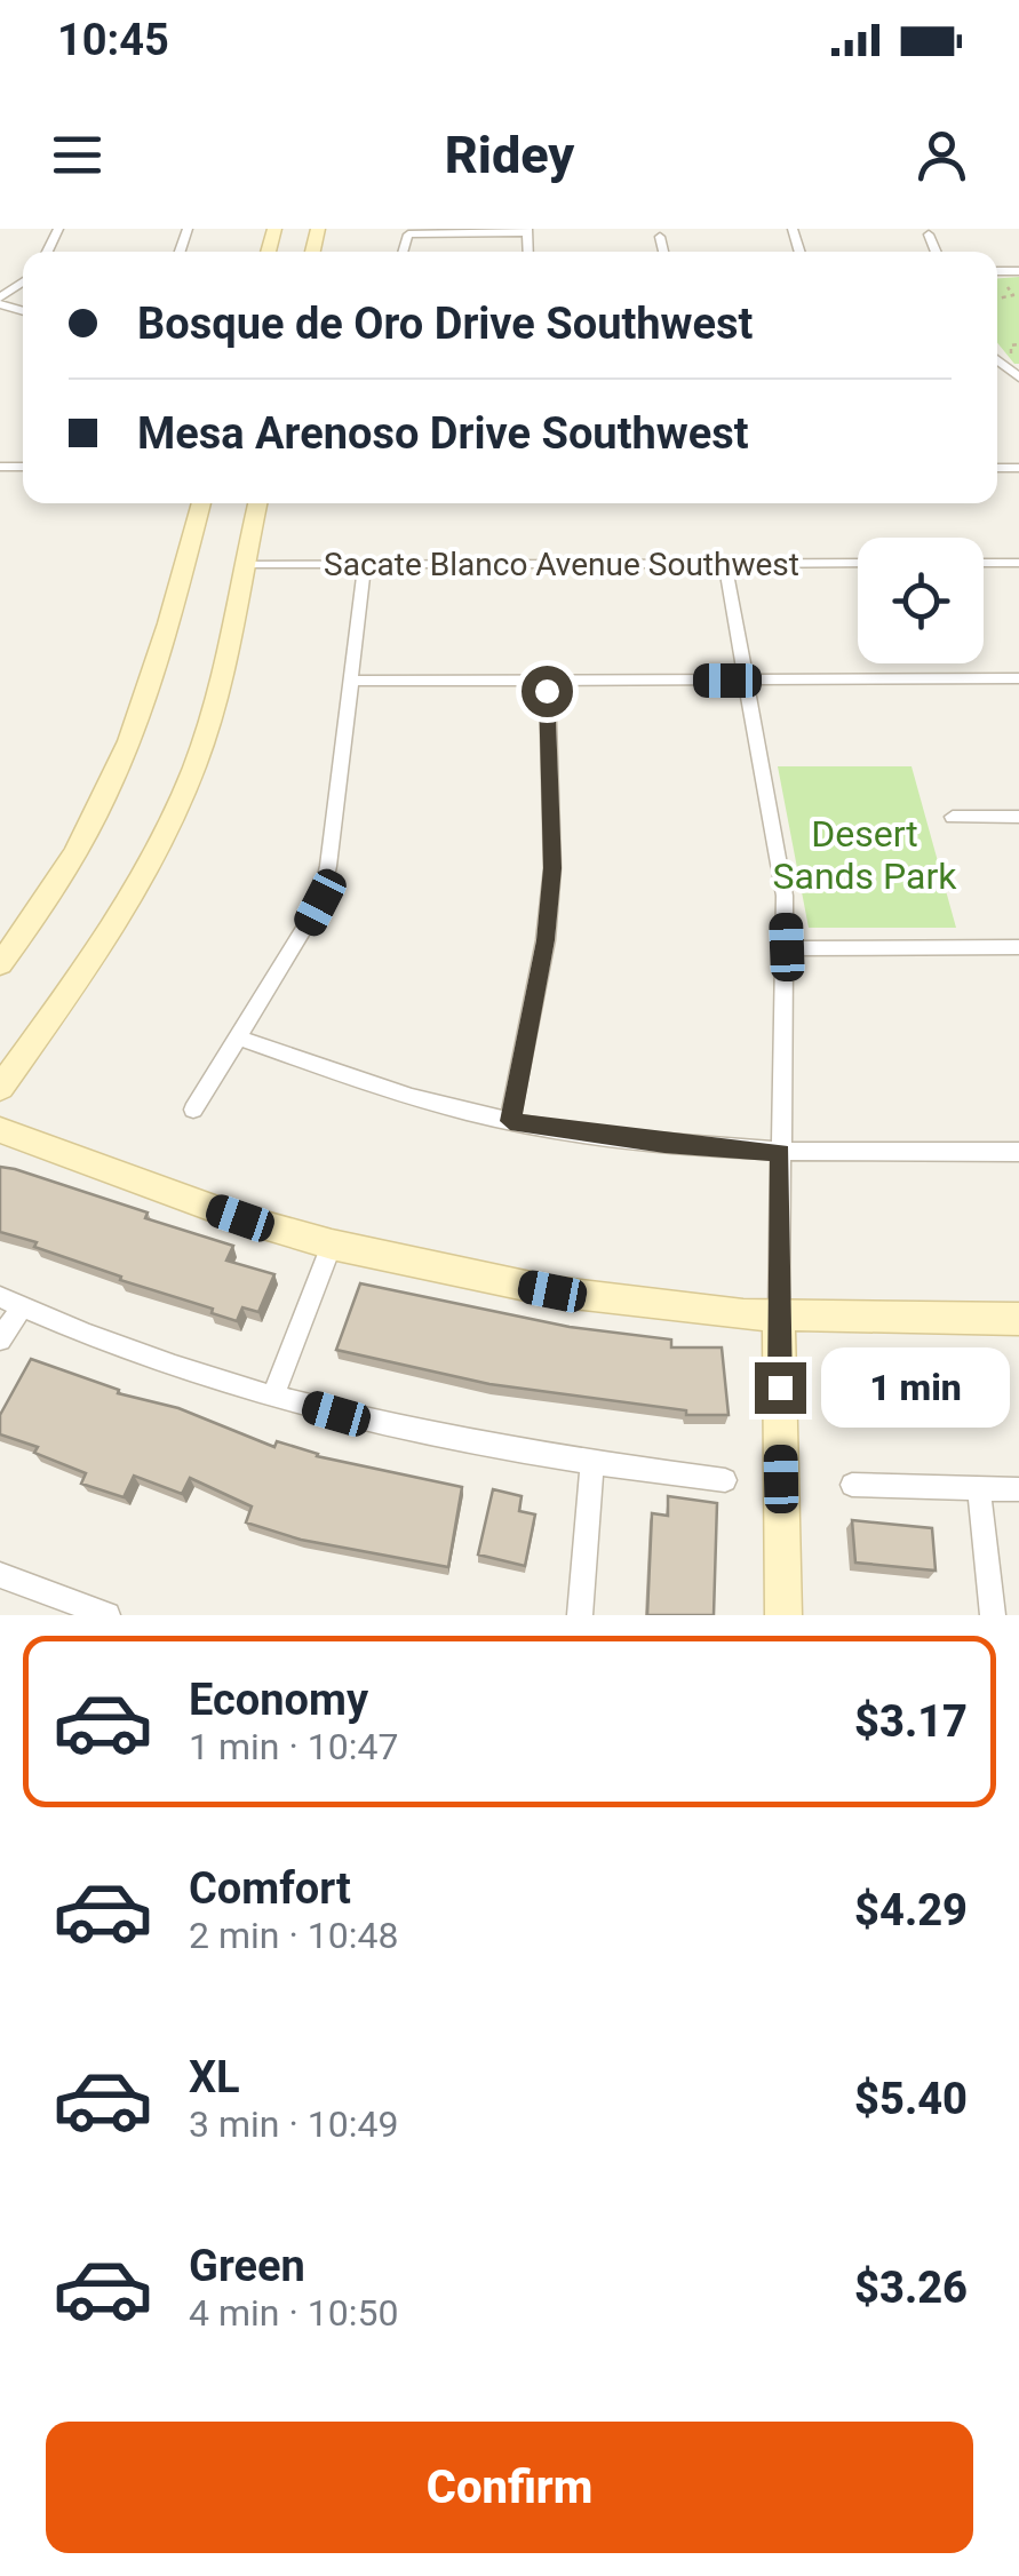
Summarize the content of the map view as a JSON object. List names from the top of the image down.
{
  "streets": {
    "street": ["Sacate Blanco Avenue Southwest"]
  },
  "parks": ["Desert Sands Park"],
  "page": {
    "status": "10:45",
    "header": "Ridey",
    "banner": ["Bosque de Oro Drive Southwest", "Mesa Arenoso Drive Southwest"],
    "bubble": "1 min",
    "list": [
      {
        "name": "Economy",
        "note": "1 min · 10:47",
        "value": "$3.17"
      },
      {
        "name": "Comfort",
        "note": "2 min · 10:48",
        "value": "$4.29"
      },
      {
        "name": "XL",
        "note": "3 min · 10:49",
        "value": "$5.40"
      },
      {
        "name": "Green",
        "note": "4 min · 10:50",
        "value": "$3.26"
      }
    ],
    "buttons": "Confirm"
  }
}
